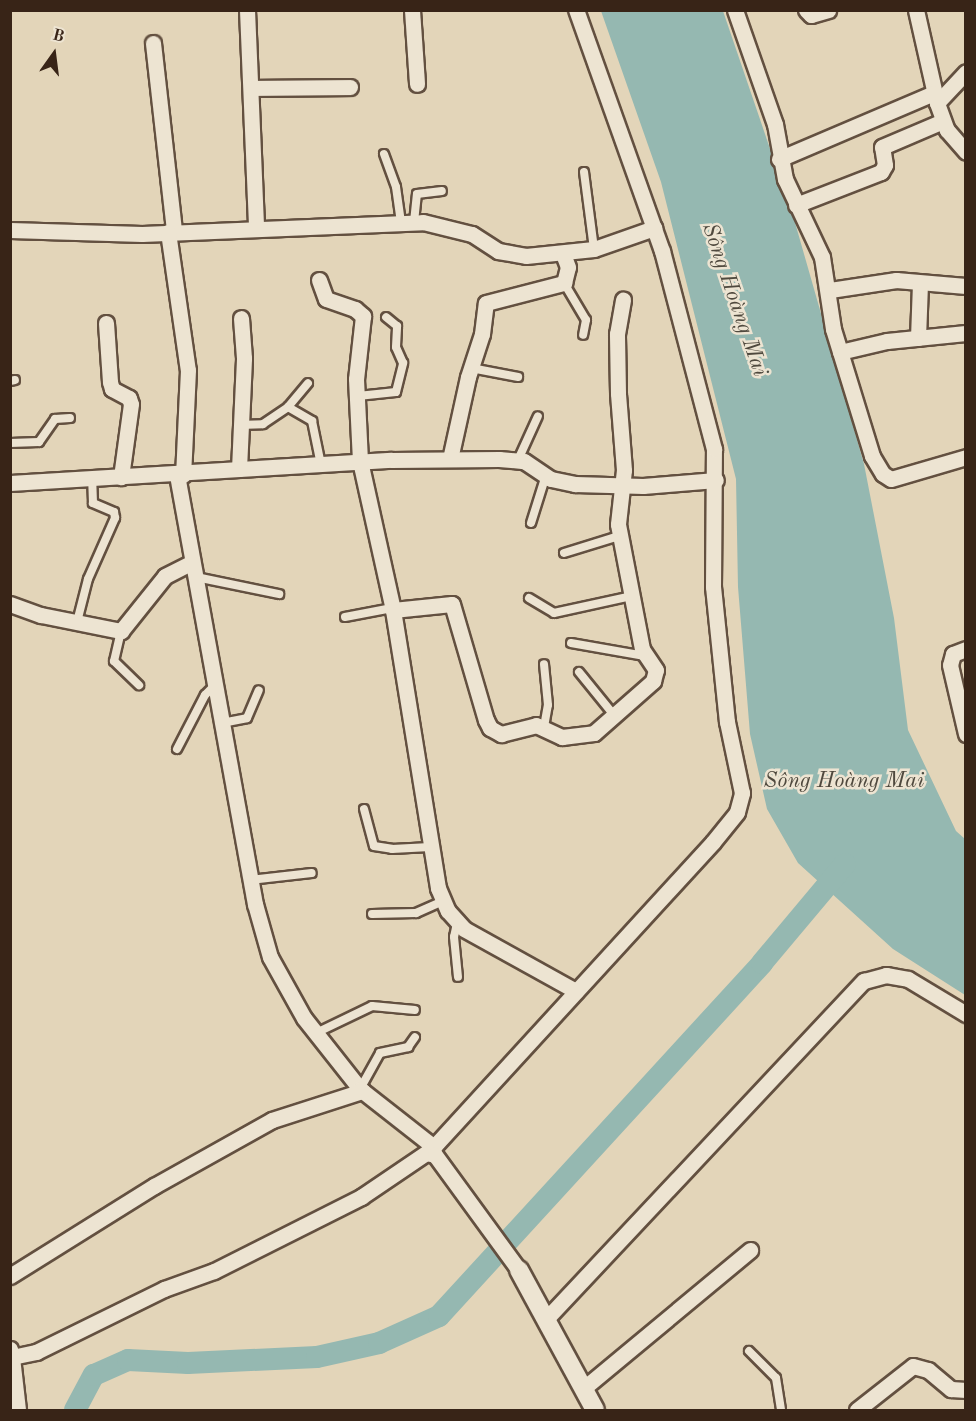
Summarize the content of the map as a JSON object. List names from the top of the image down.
{
  "water": ["Sông Hoàng Mai"],
  "north": "top"
}
